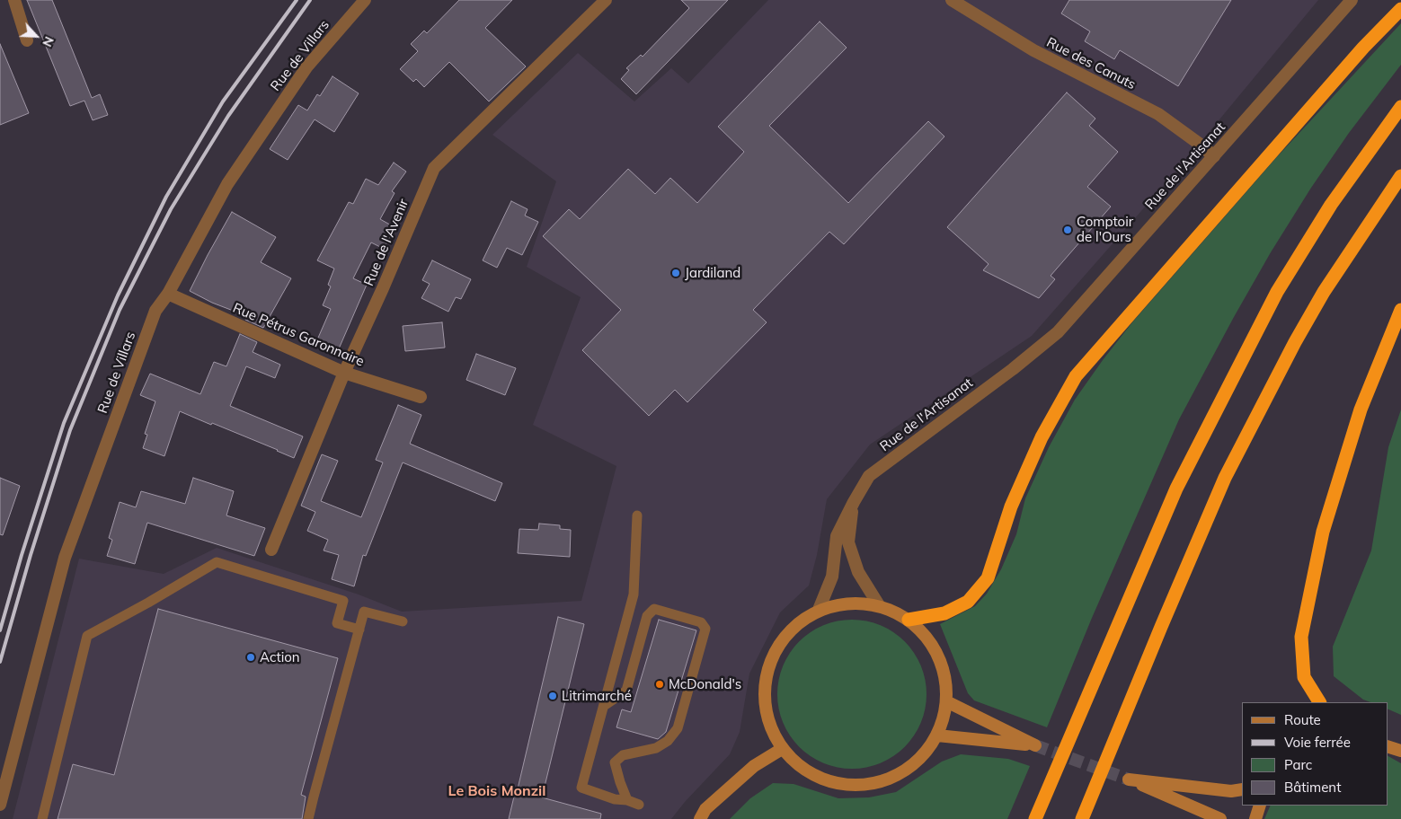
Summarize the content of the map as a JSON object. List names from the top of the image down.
{
  "streets": {
    "street": [
      "Rue de Villars",
      "Rue des Canuts",
      "Rue de l'Artisanat",
      "Rue de l'Avenir",
      "Rue Pétrus Garonnaire"
    ]
  },
  "crossings": [
    ["Rue de Villars", "Rue Pétrus Garonnaire"],
    ["Rue des Canuts", "Rue de l'Artisanat"],
    ["Rue de l'Avenir", "Rue Pétrus Garonnaire"]
  ],
  "districts": ["Le Bois Monzil"],
  "places": [
    "Comptoir de l'Ours",
    "Jardiland",
    "Action",
    "McDonald's",
    "Litrimarché"
  ],
  "legend": [
    "Route",
    "Voie ferrée",
    "Parc",
    "Bâtiment"
  ],
  "north": "bottom right"
}
